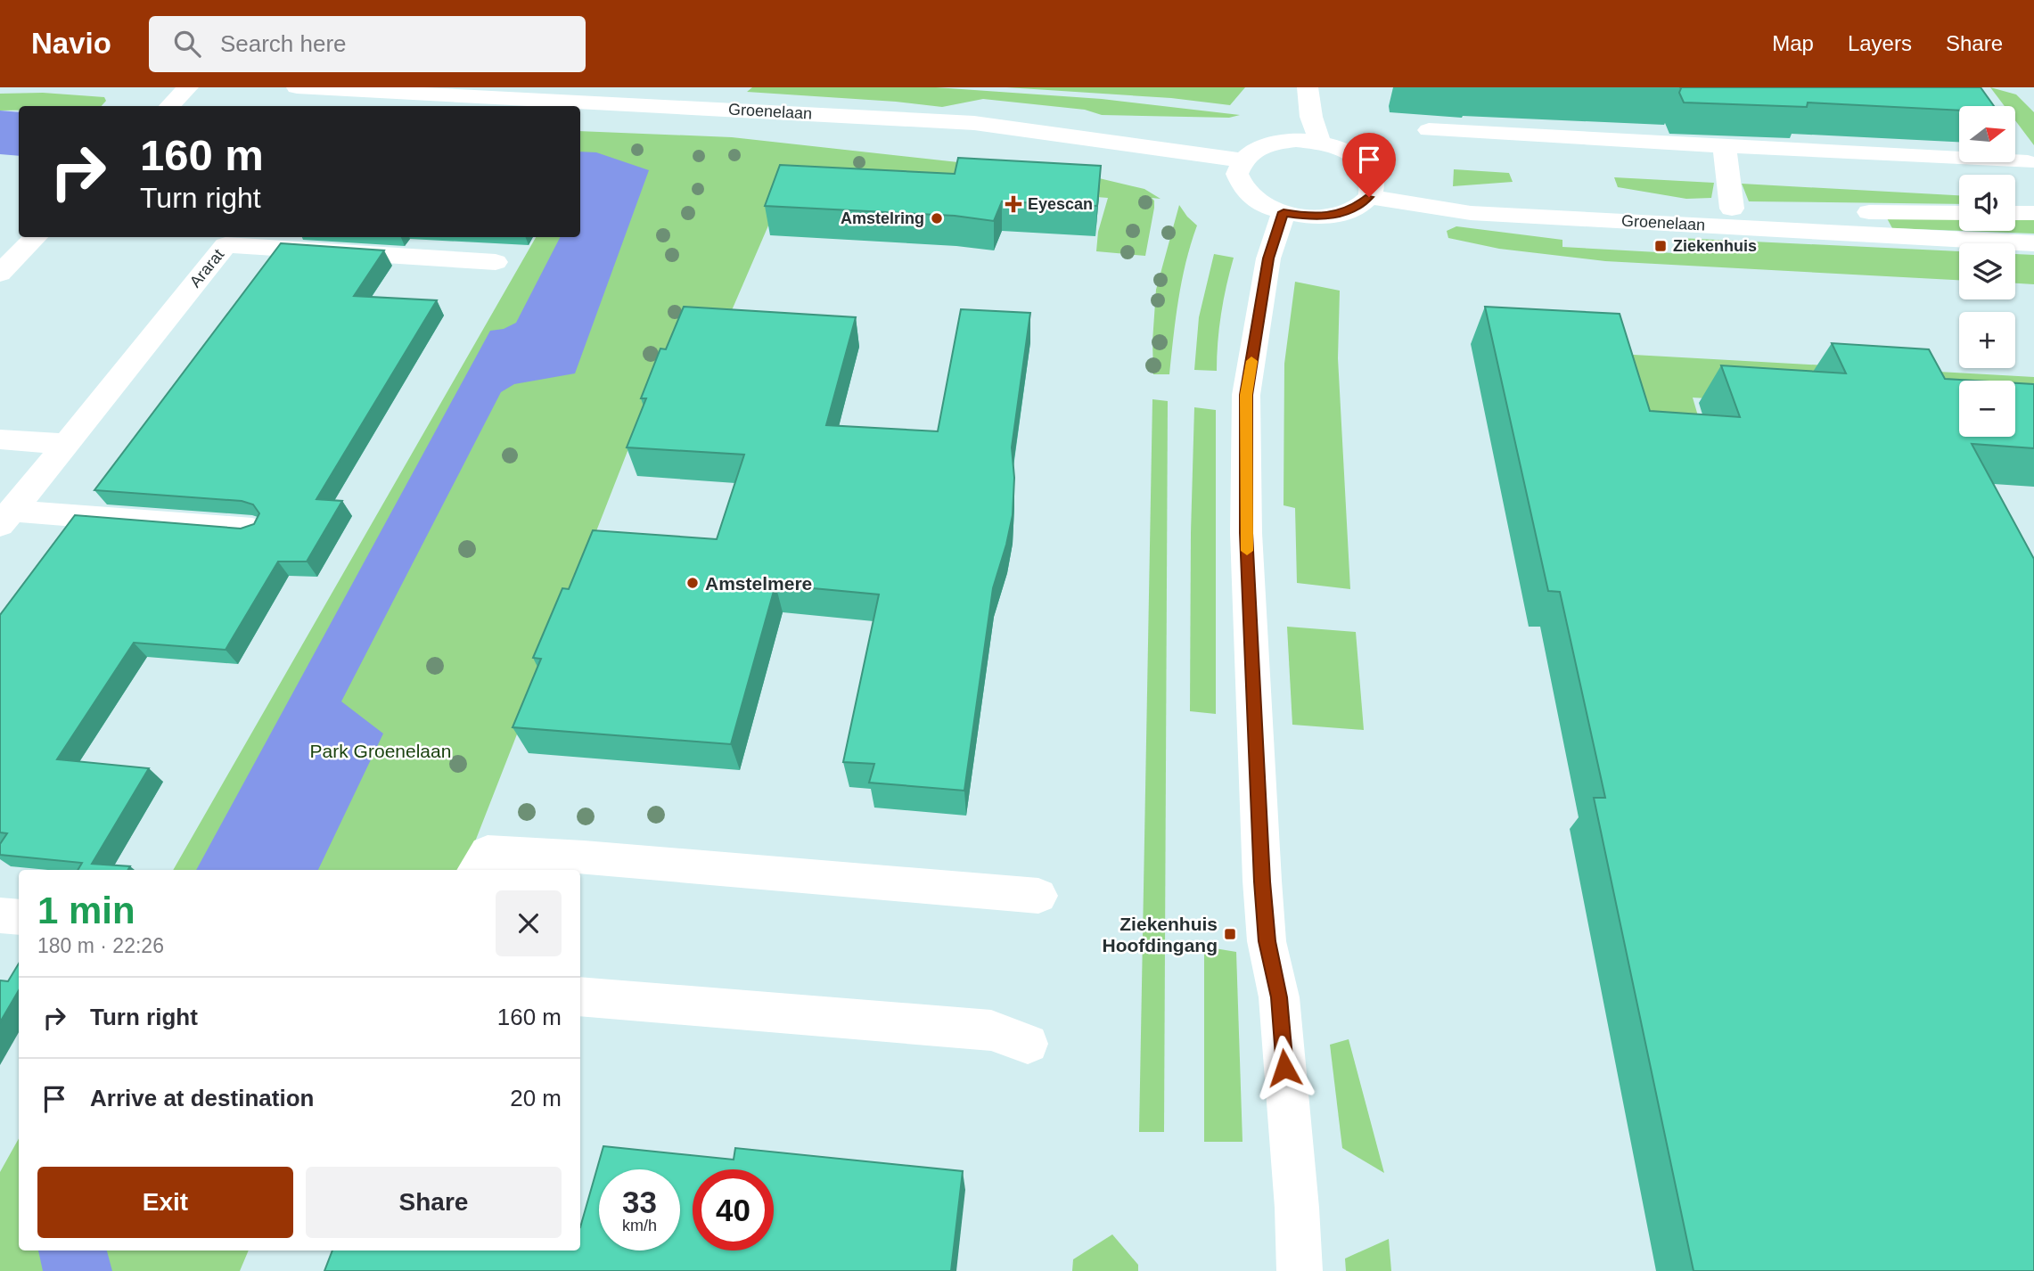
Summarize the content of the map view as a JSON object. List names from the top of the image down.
{
  "streets": {
    "street": ["Groenelaan", "Ararat"]
  },
  "parks": ["Park Groenelaan"],
  "places": {
    "health": ["Eyescan"],
    "other": ["Amstelring", "Amstelmere"],
    "transit": ["Ziekenhuis", "Ziekenhuis Hoofdingang"]
  },
  "north": "right",
  "page": {
    "header": "Navio",
    "search": "Search here",
    "nav": ["Map", "Layers", "Share"],
    "map_buttons": ["+", "−"],
    "turn": ["160 m", "Turn right"],
    "heading": ["1 min", "180 m · 22:26"],
    "list": [
      {
        "name": "Turn right",
        "value": "160 m"
      },
      {
        "name": "Arrive at destination",
        "value": "20 m"
      }
    ],
    "buttons": ["Exit", "Share"],
    "speed": "33 km/h",
    "limit": "40"
  }
}
